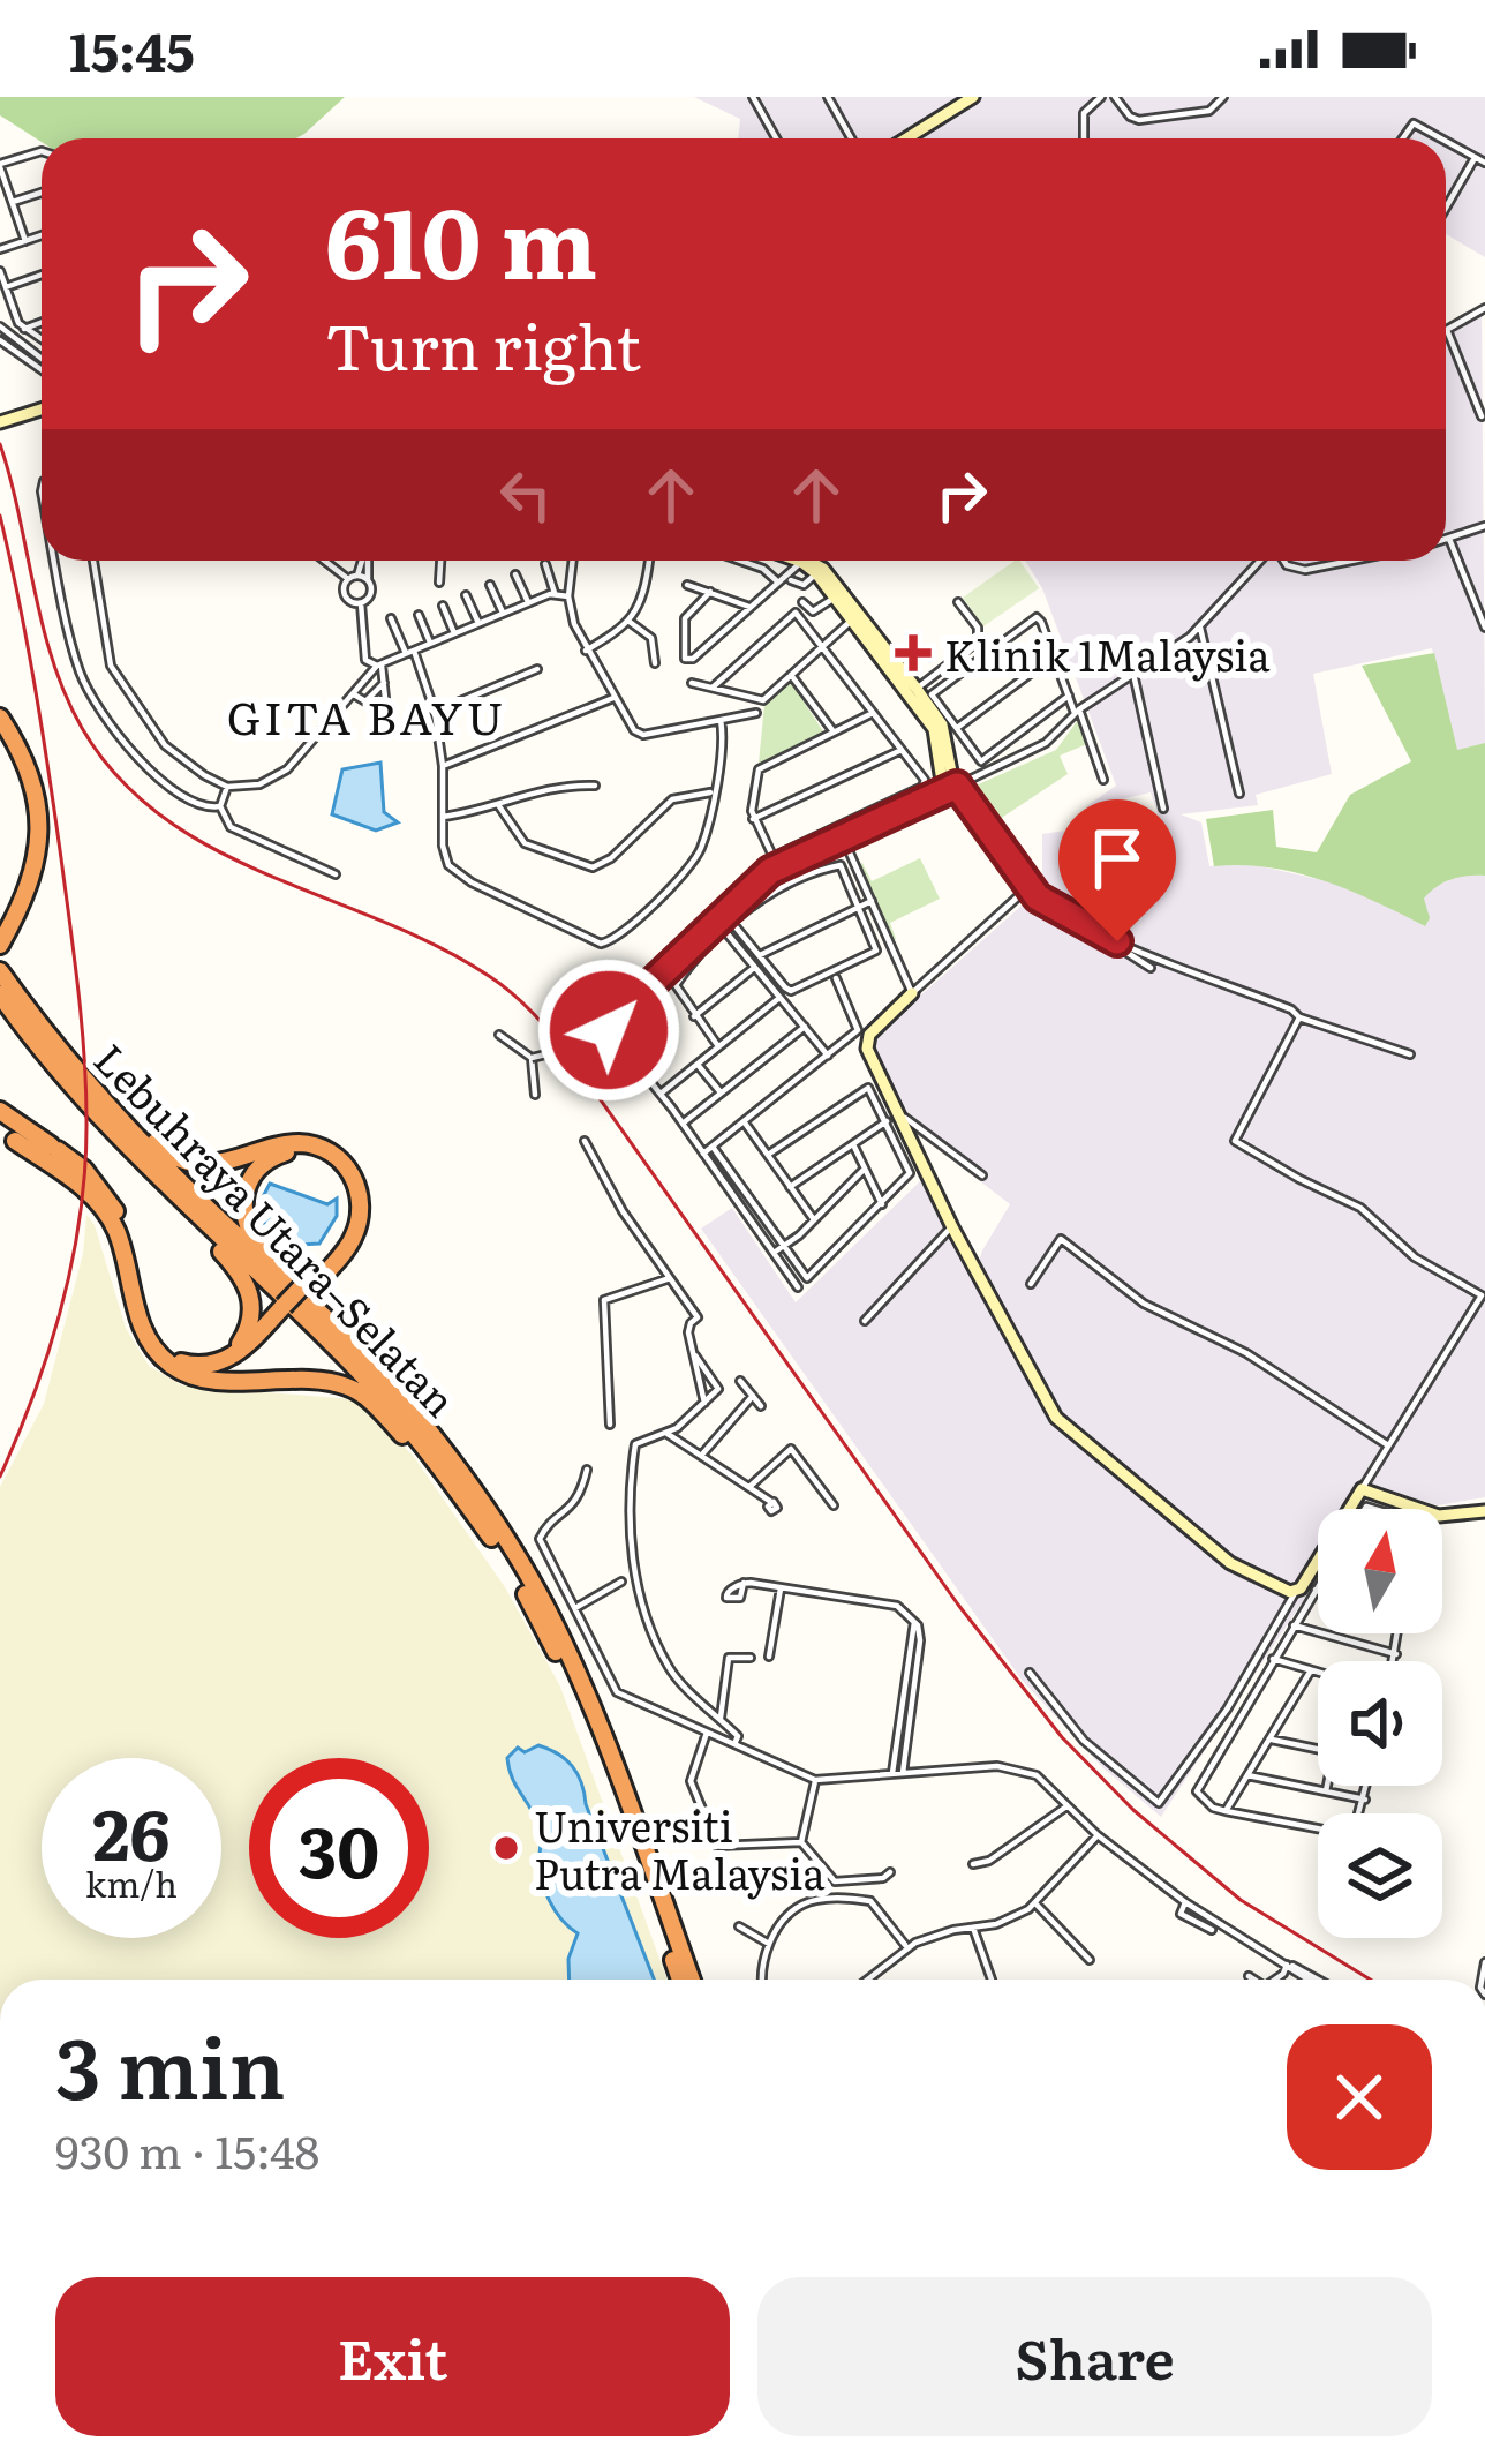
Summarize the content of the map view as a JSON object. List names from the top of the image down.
{
  "streets": {
    "highway": ["Lebuhraya Utara–Selatan"]
  },
  "districts": ["GITA BAYU"],
  "places": {
    "health": ["Klinik 1Malaysia"],
    "other": ["Universiti Putra Malaysia"]
  },
  "north": "top",
  "page": {
    "status": "15:45",
    "turn": ["610 m", "Turn right"],
    "speed": "26 km/h",
    "limit": "30",
    "heading": ["3 min", "930 m · 15:48"],
    "buttons": ["Exit", "Share"]
  }
}
